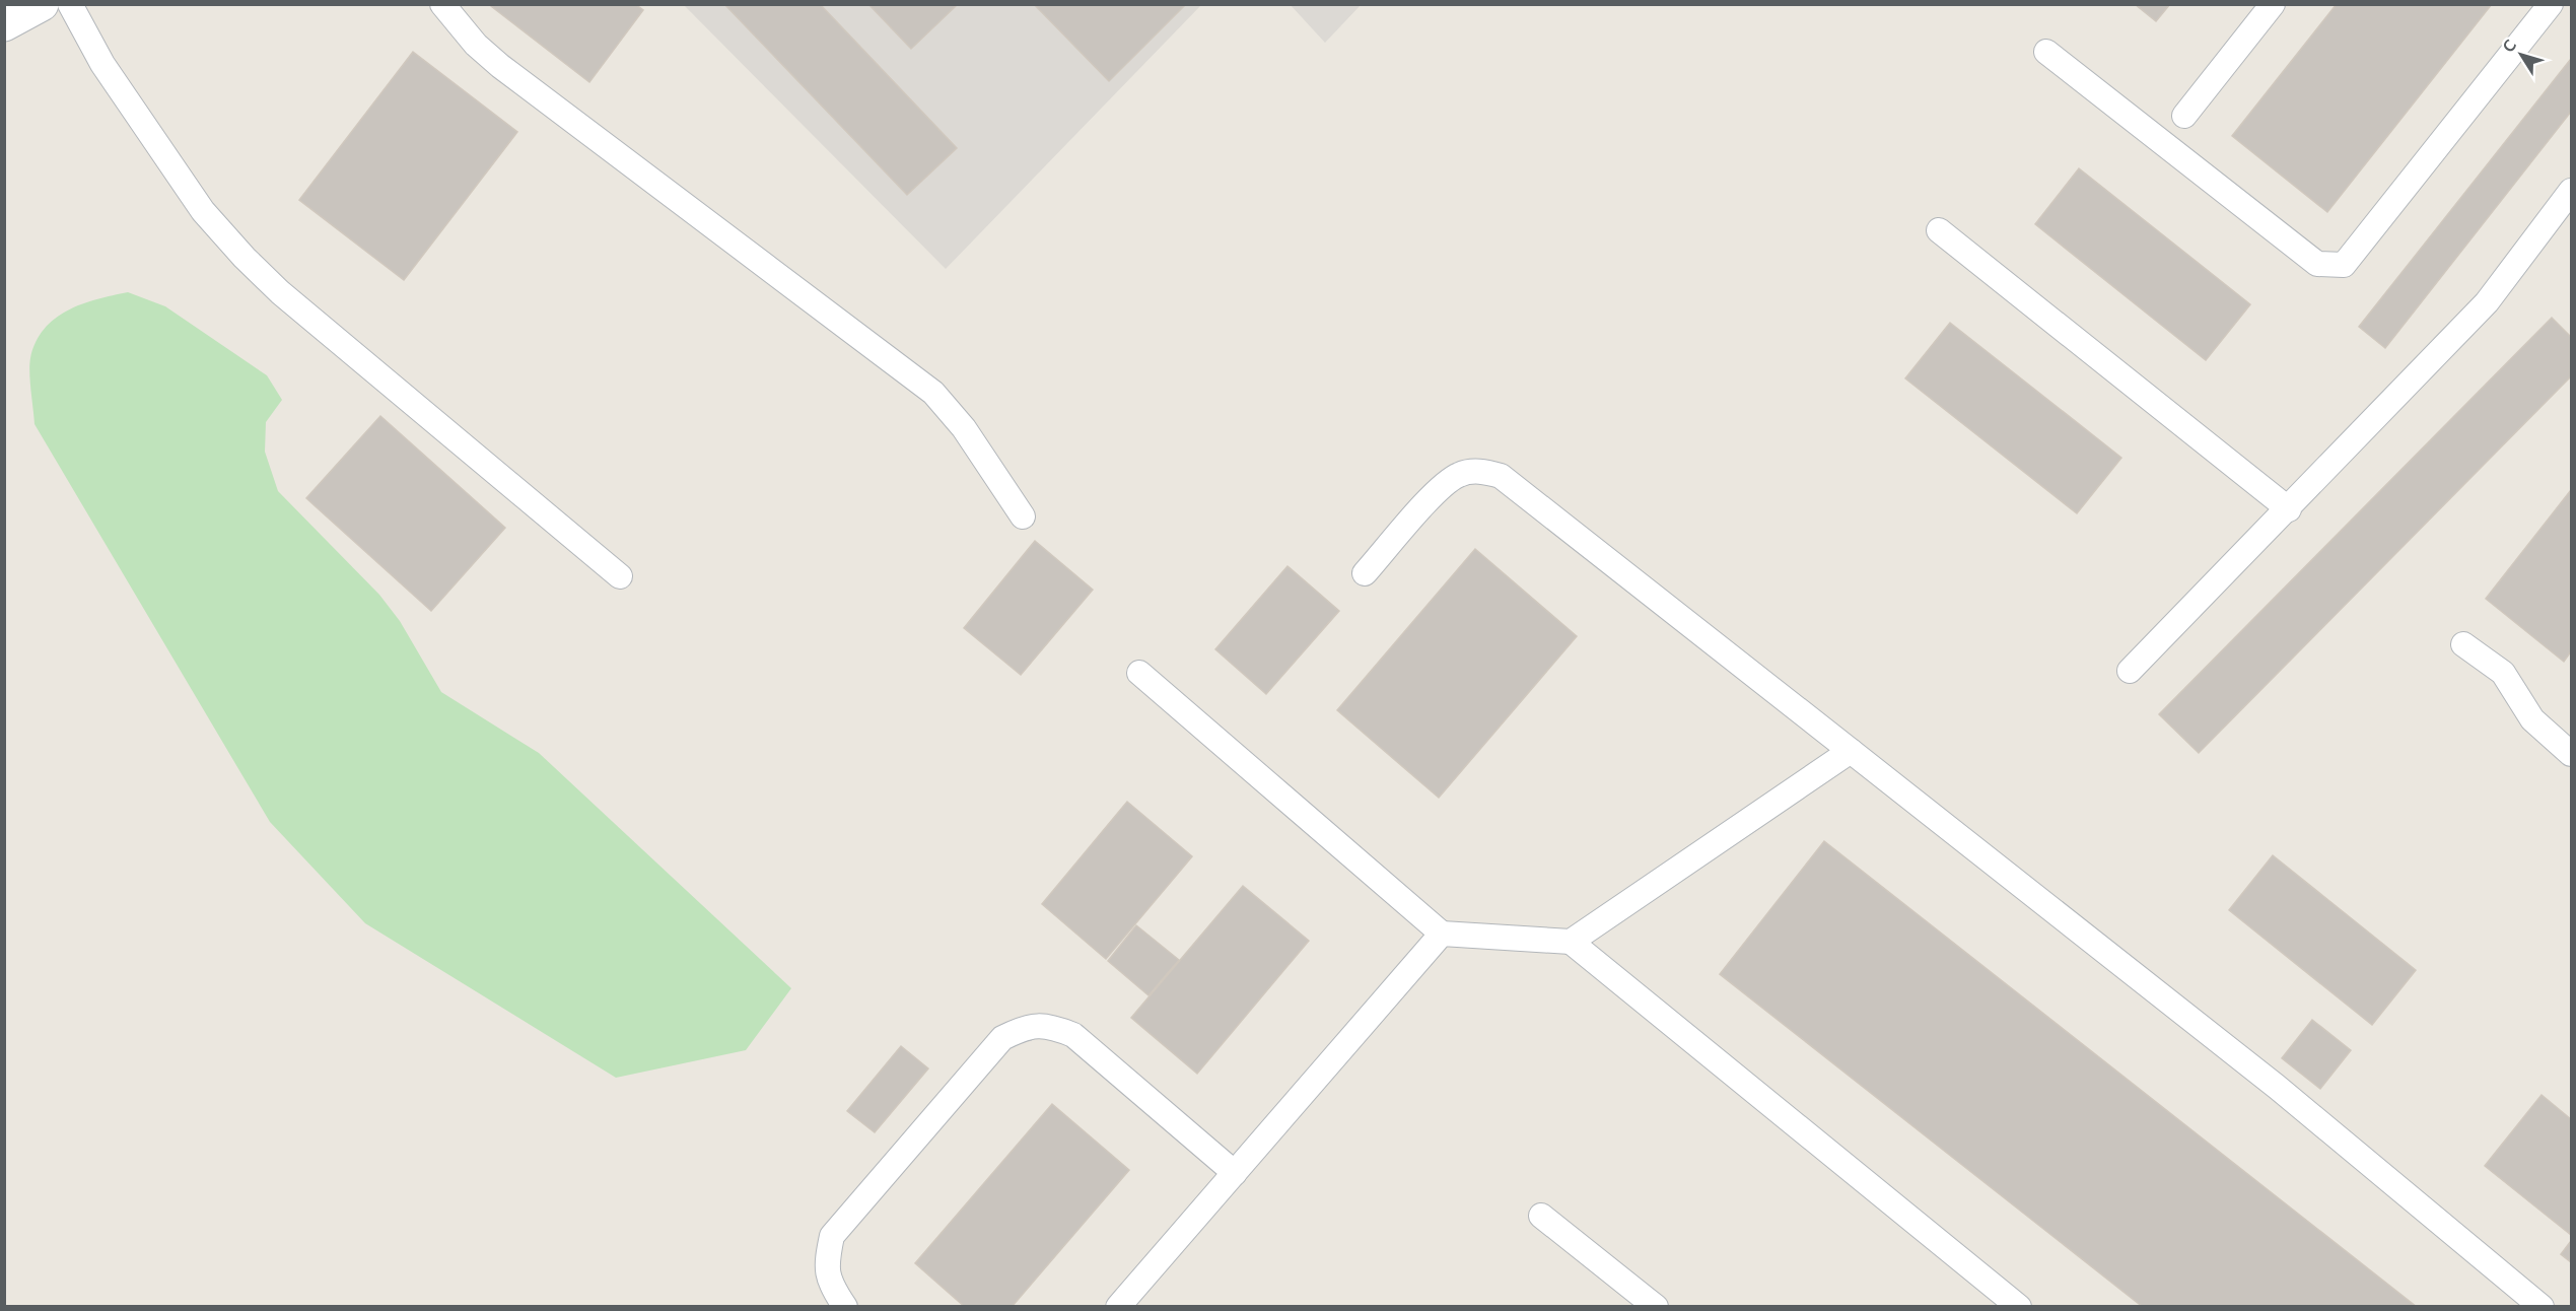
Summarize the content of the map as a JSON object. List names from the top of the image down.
{
  "north": "top left"
}
